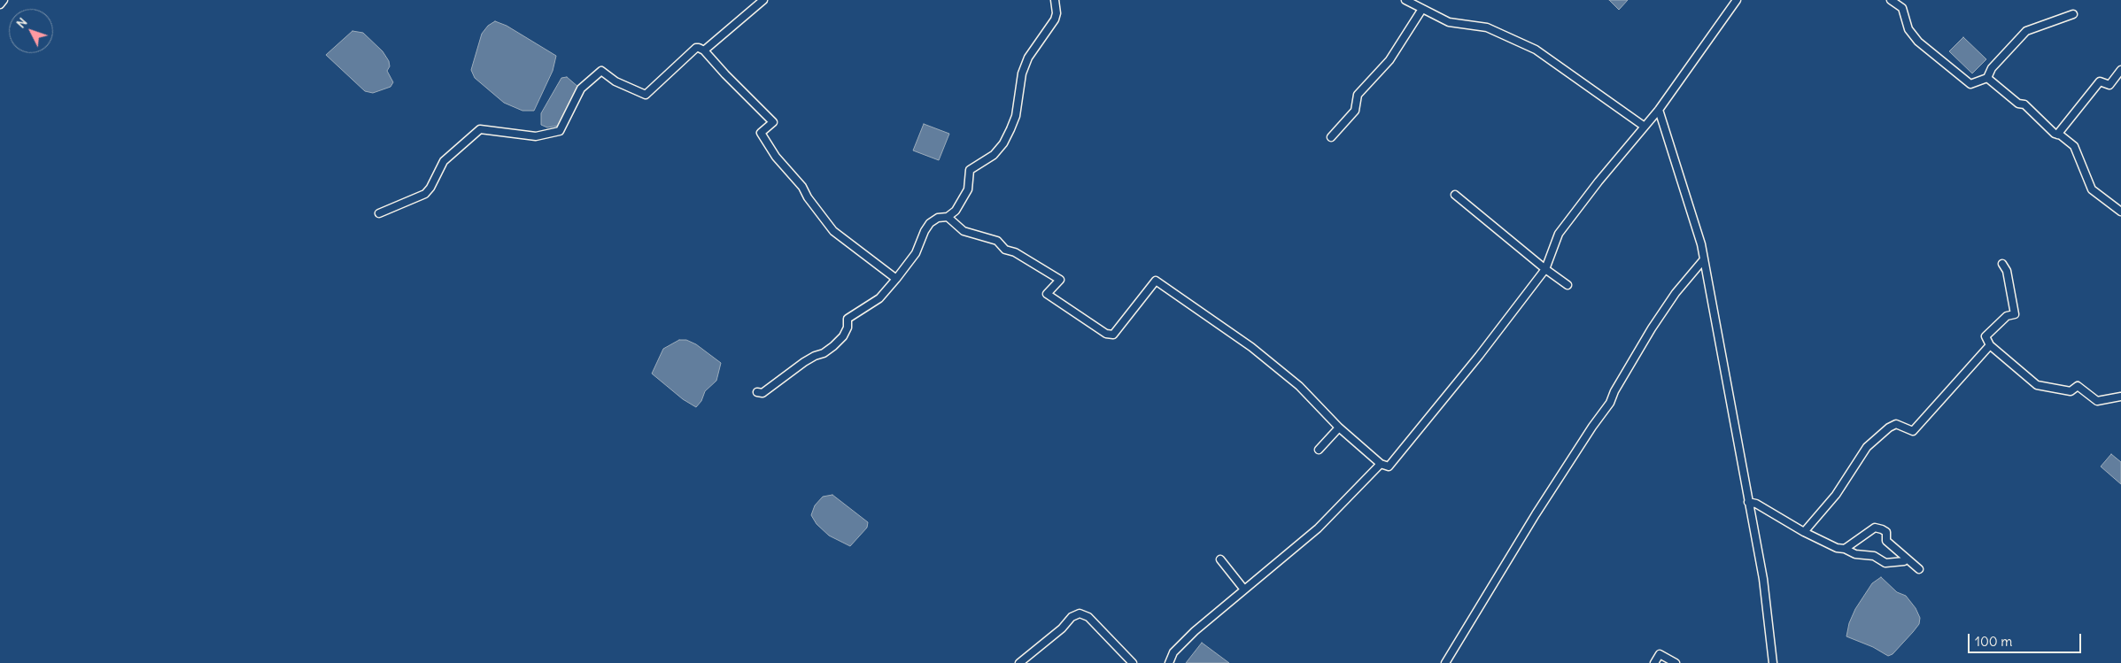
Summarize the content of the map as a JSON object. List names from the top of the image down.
{
  "scale_bar": "100 m",
  "north": "top left"
}
